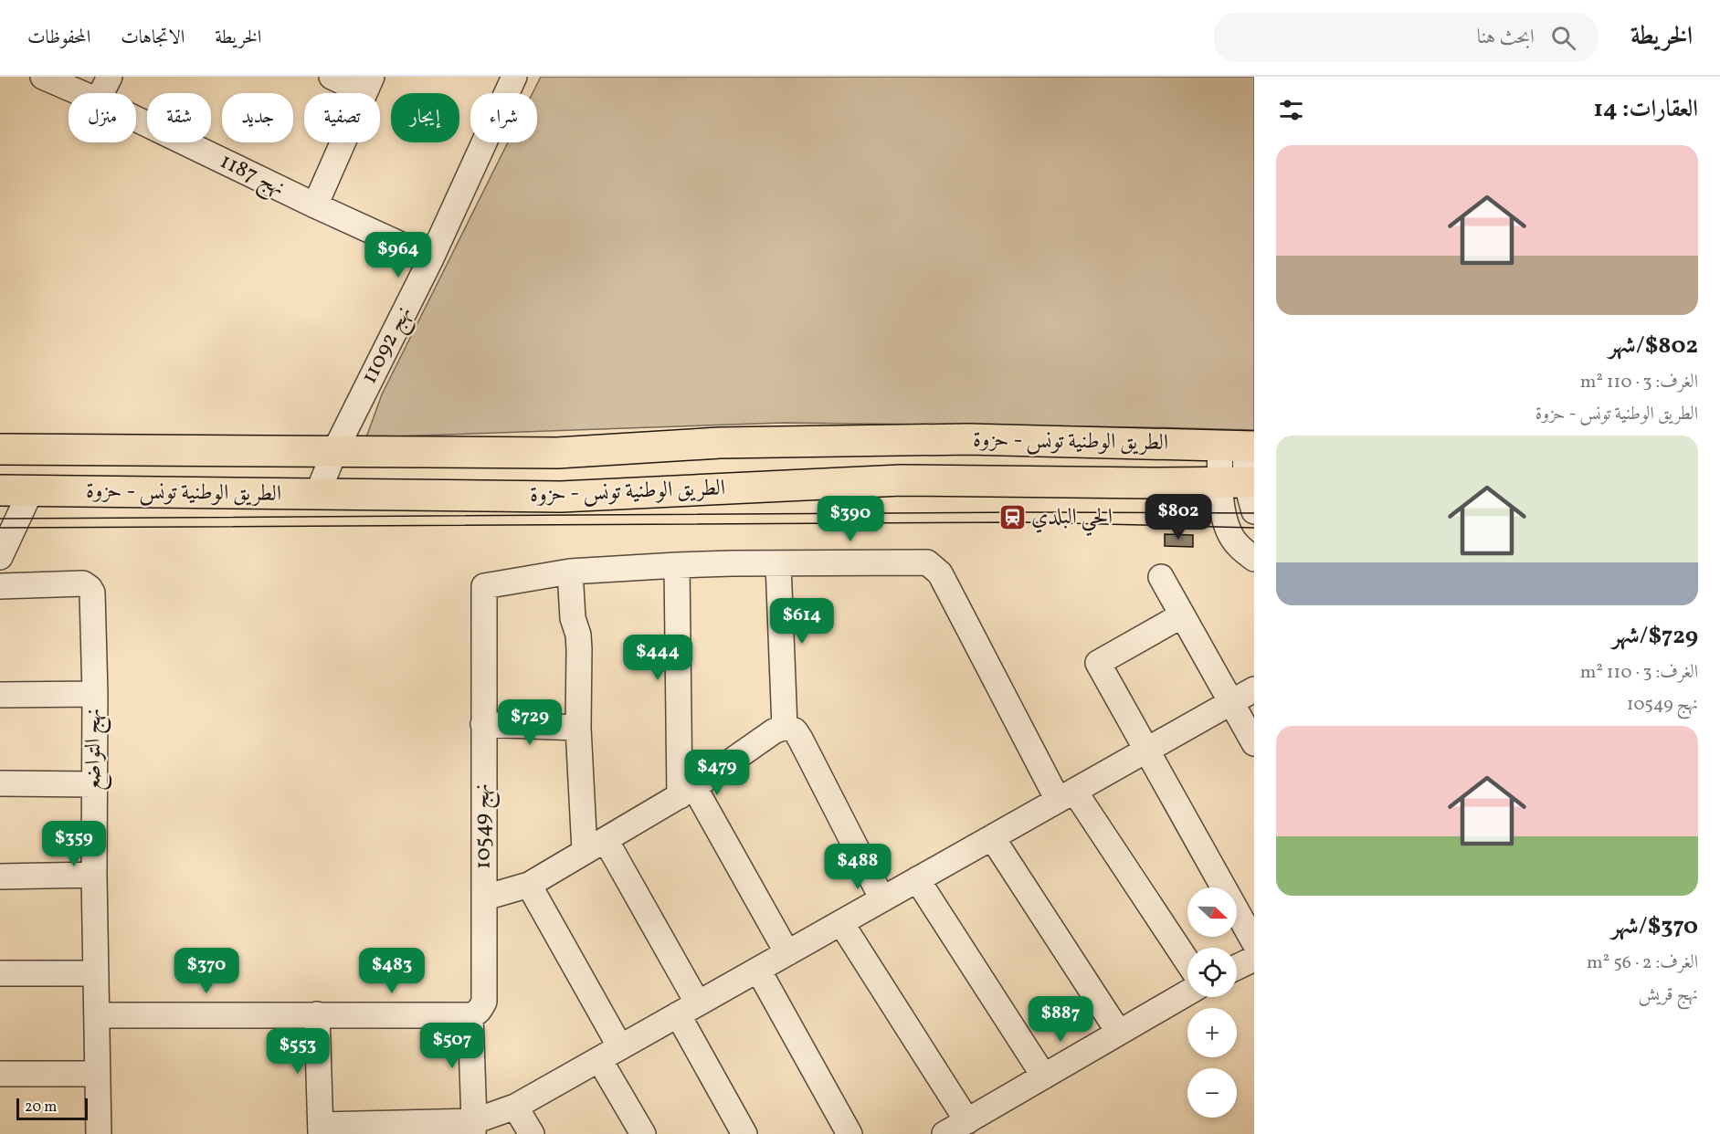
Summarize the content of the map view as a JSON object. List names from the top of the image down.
{
  "streets": {
    "highway": ["الطريق الوطنية تونس - حزوة"],
    "street": [
      "نهج 1187",
      "نهج 11092",
      "نهج التواضع",
      "نهج 10549"
    ]
  },
  "crossings": [
    ["نهج 1187", "نهج 11092"],
    ["نهج 11092", "الطريق الوطنية تونس - حزوة"]
  ],
  "places": {
    "station": ["الحي البلدي"]
  },
  "scale_bar": "20 m",
  "north": "right",
  "page": {
    "header": "الخريطة",
    "search": "ابحث هنا",
    "nav": ["الخريطة", "الاتجاهات", "المحفوظات"],
    "heading": "العقارات: 14",
    "chip": [
      "شراء",
      "إيجار",
      "تصفية",
      "جديد",
      "شقة",
      "منزل"
    ],
    "list": [
      {
        "name": "$802/شهر",
        "note": "الغرف: 3 · 110 m² · الطريق الوطنية تونس - حزوة"
      },
      {
        "name": "$729/شهر",
        "note": "الغرف: 3 · 110 m² · نهج 10549"
      },
      {
        "name": "$370/شهر",
        "note": "الغرف: 2 · 56 m² · نهج قريش"
      }
    ],
    "price": [
      "$964",
      "$802",
      "$390",
      "$614",
      "$444",
      "$729",
      "$479",
      "$359",
      "$488",
      "$370",
      "$483",
      "$887",
      "$507",
      "$553"
    ],
    "map_buttons": ["+", "−"],
    "scale": "20 m"
  }
}
